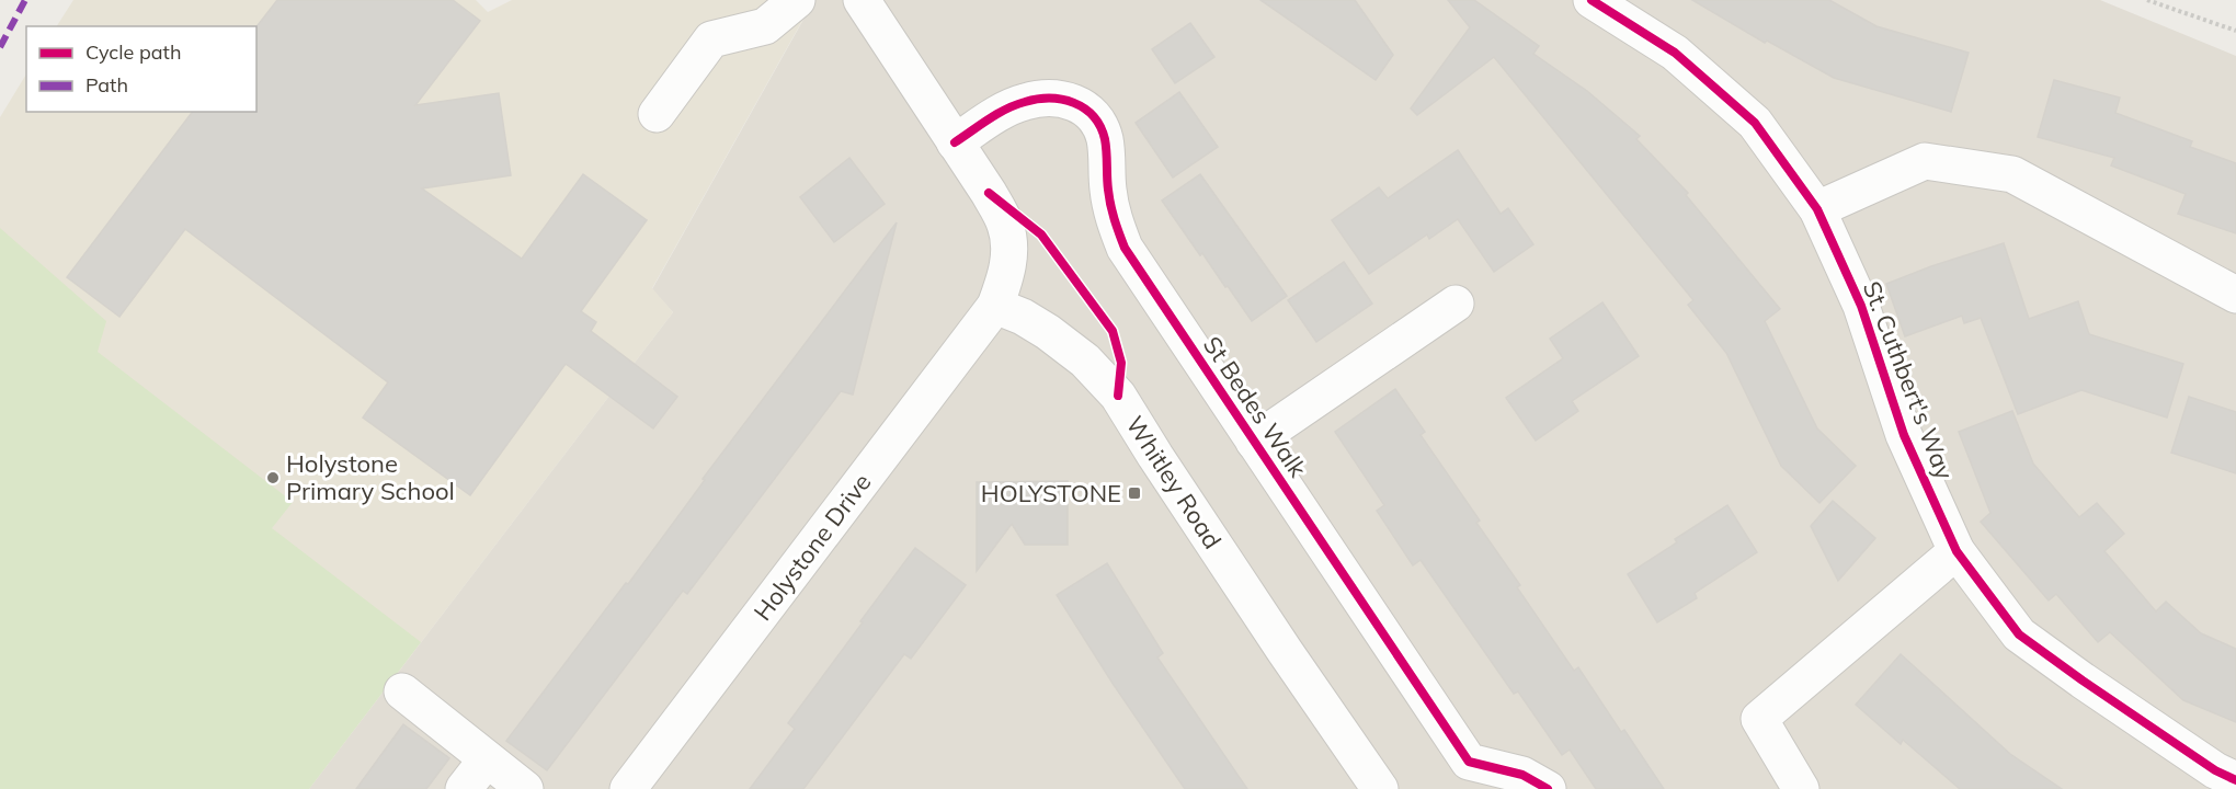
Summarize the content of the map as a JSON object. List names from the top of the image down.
{
  "streets": {
    "street": [
      "St. Cuthbert's Way",
      "St Bedes Walk",
      "Whitley Road",
      "Holystone Drive"
    ]
  },
  "crossings": [
    ["Whitley Road", "Holystone Drive"]
  ],
  "places": {
    "other": ["Holystone Primary School"],
    "transit": ["HOLYSTONE"]
  },
  "legend": ["Cycle path", "Path"]
}
